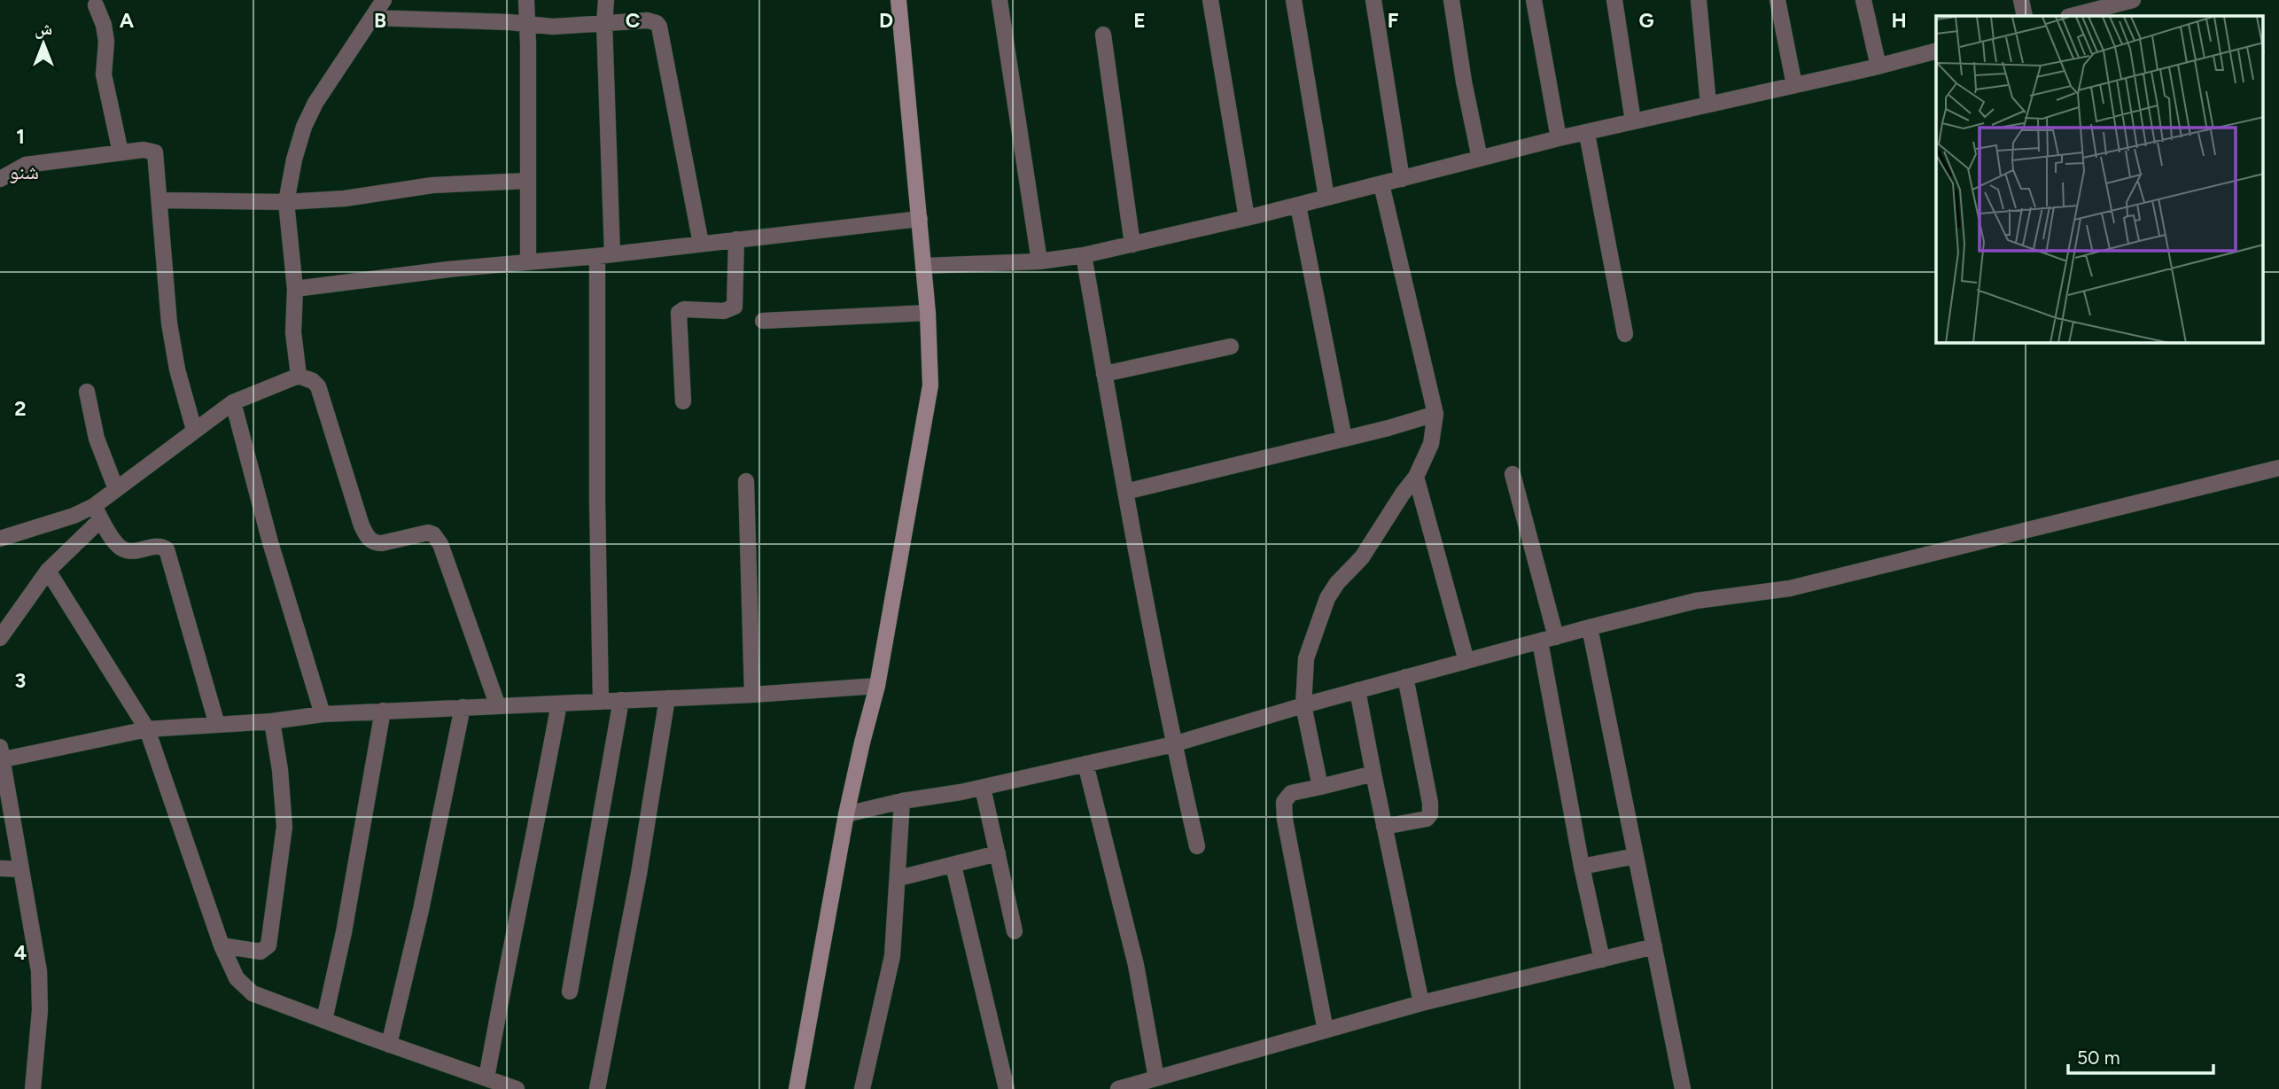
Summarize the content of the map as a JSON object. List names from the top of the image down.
{
  "districts": ["شنو"],
  "scale_bar": "50 m",
  "north": "top",
  "grid": {
    "columns": [
      "A",
      "B",
      "C",
      "D",
      "E",
      "F",
      "G",
      "H"
    ],
    "rows": [
      "1",
      "2",
      "3",
      "4"
    ]
  }
}
